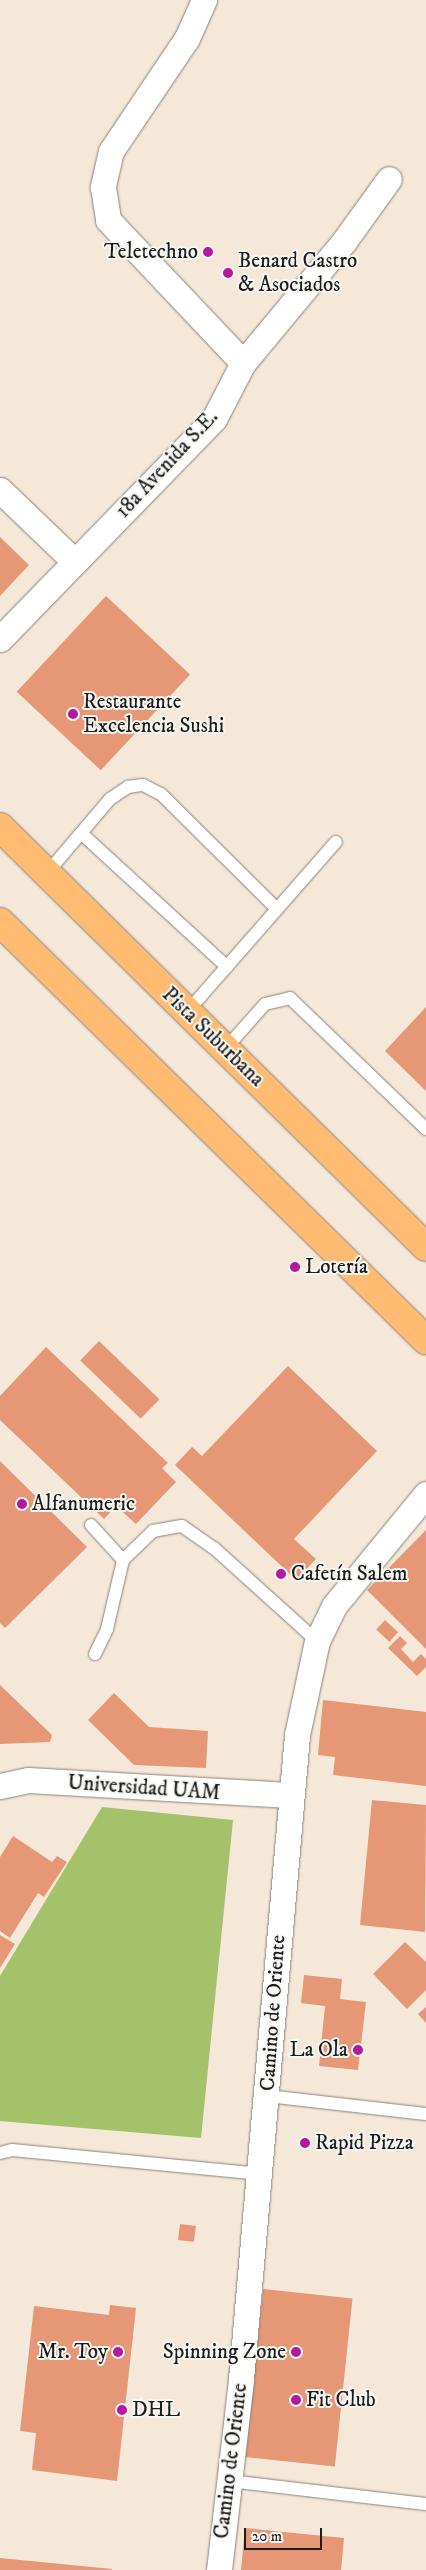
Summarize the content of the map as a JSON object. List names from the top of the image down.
{
  "streets": {
    "main road": ["Pista Suburbana"],
    "street": ["18a Avenida S.E.", "Universidad UAM", "Camino de Oriente"]
  },
  "crossings": [
    ["Universidad UAM", "Camino de Oriente"]
  ],
  "places": [
    "Teletechno",
    "Benard Castro & Asociados",
    "Restaurante Excelencia Sushi",
    "Lotería",
    "Alfanumeric",
    "Cafetín Salem",
    "La Ola",
    "Rapid Pizza",
    "Mr. Toy",
    "Spinning Zone",
    "Fit Club",
    "DHL"
  ],
  "scale_bar": "20 m"
}
